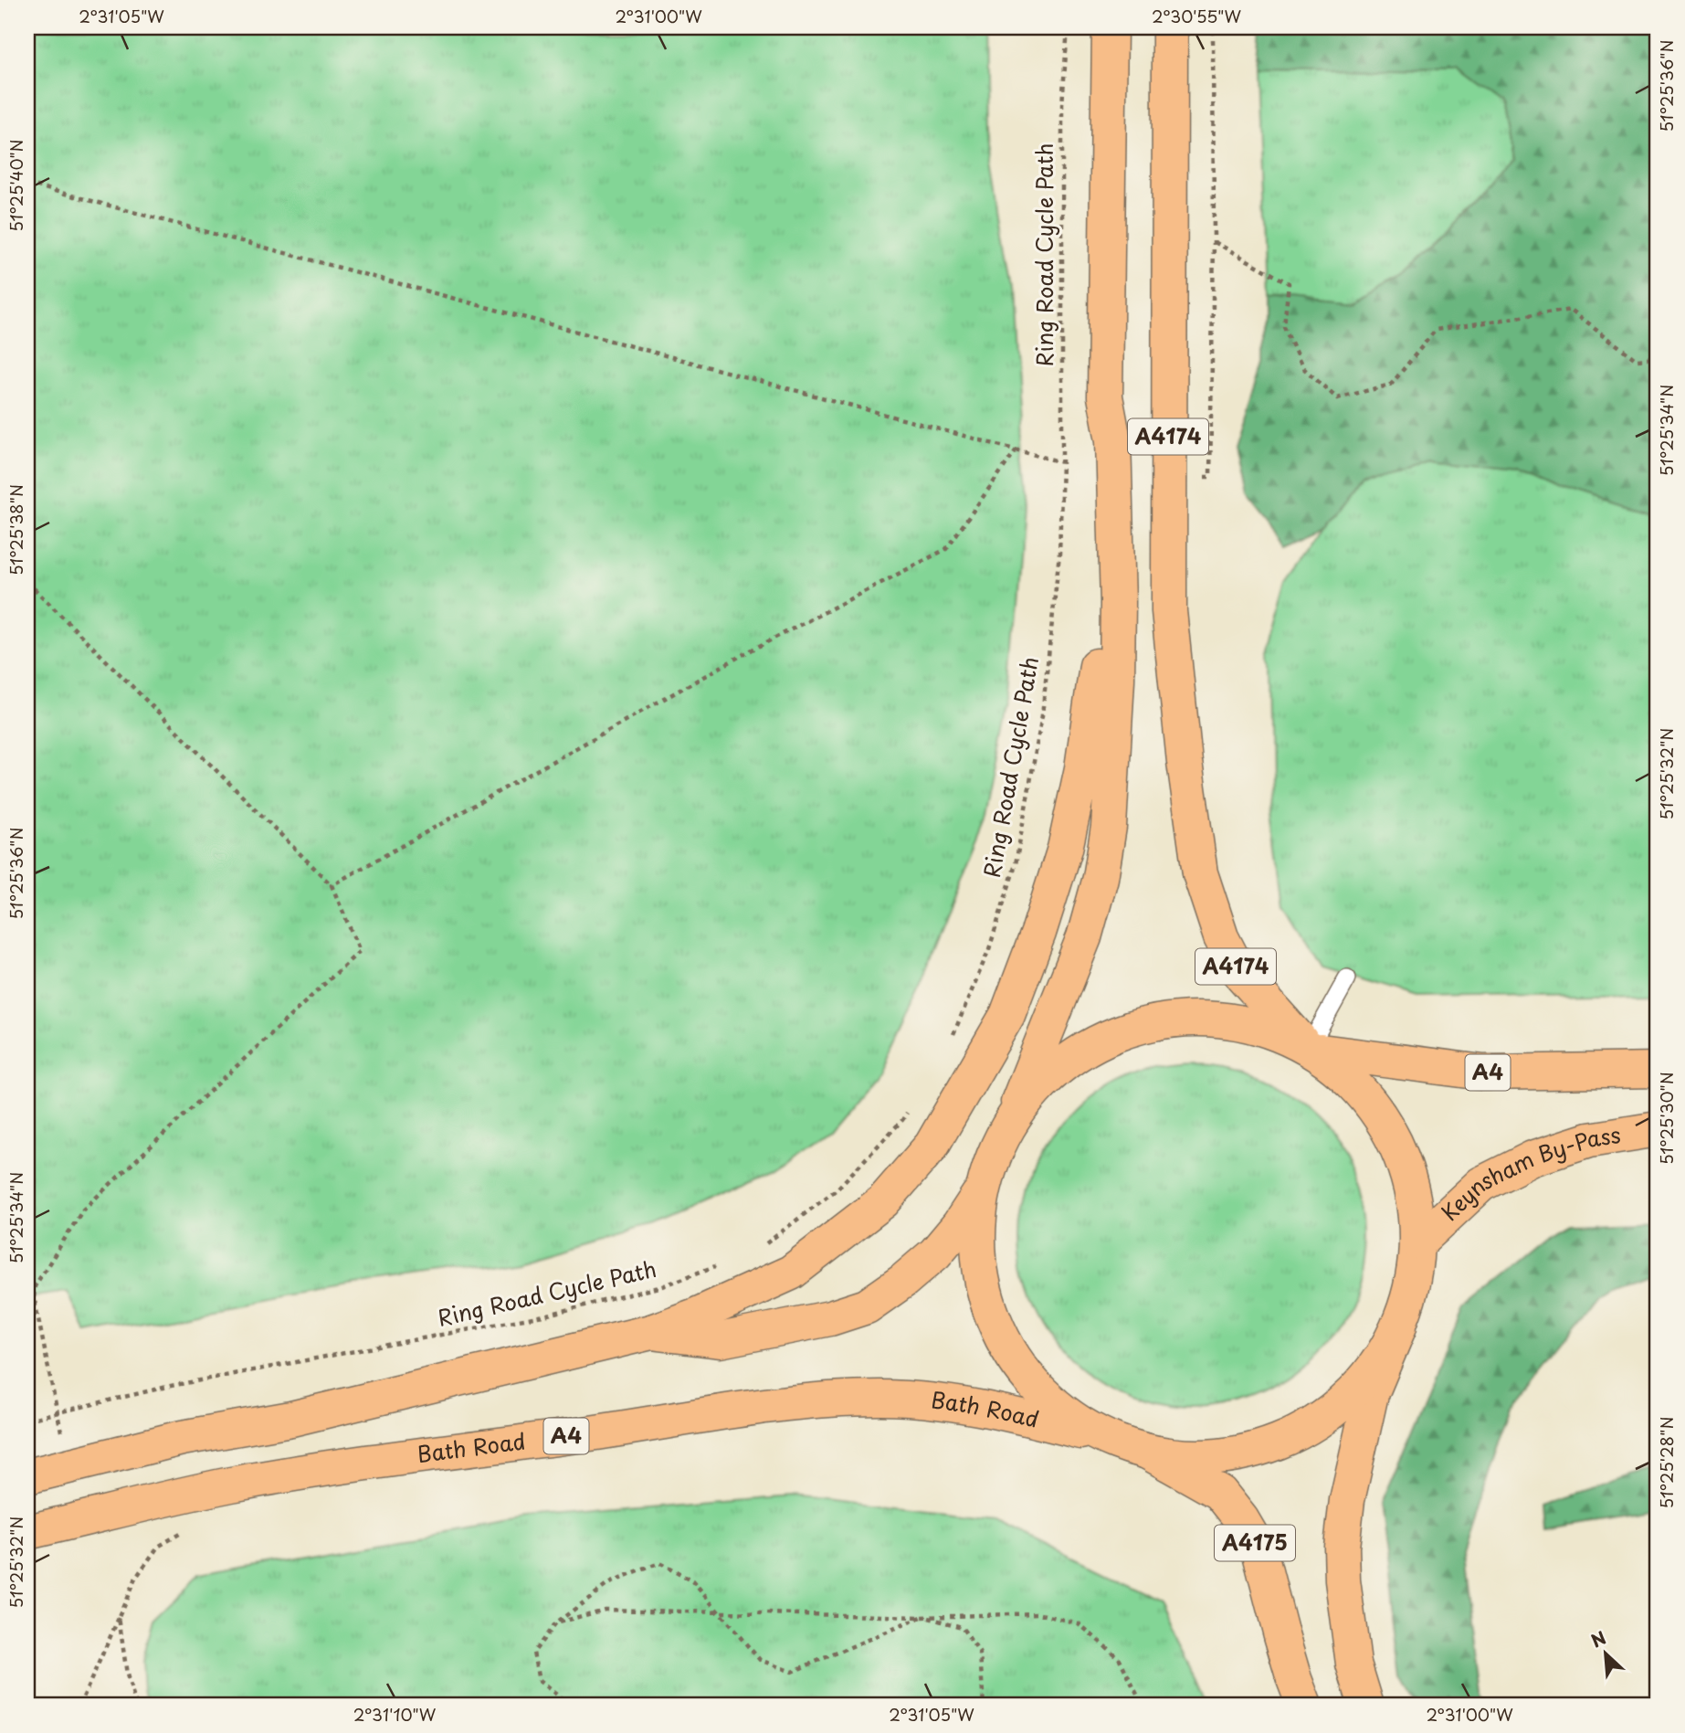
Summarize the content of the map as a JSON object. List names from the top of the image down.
{
  "streets": {
    "main road": [
      "A4174",
      "A4",
      "Keynsham By-Pass",
      "Bath Road",
      "A4175"
    ],
    "path": ["Ring Road Cycle Path"]
  },
  "crossings": [
    ["A4174", "A4"]
  ],
  "north": "top left",
  "coordinates": [
    "2°31'05\"W",
    "2°31'00\"W",
    "2°30'55\"W",
    "51°25'36\"N",
    "51°25'40\"N",
    "51°25'34\"N",
    "51°25'38\"N",
    "51°25'32\"N",
    "51°25'30\"N",
    "51°25'28\"N",
    "2°31'10\"W"
  ]
}
